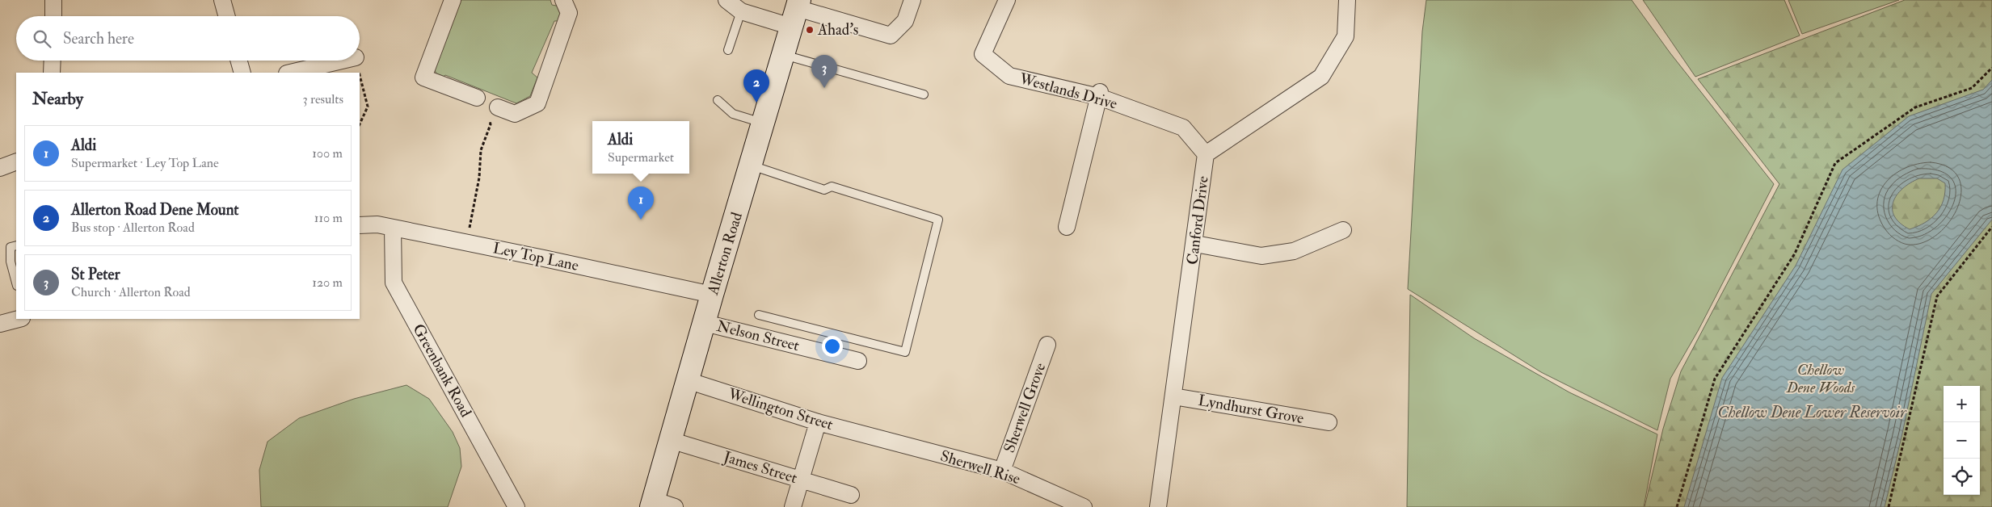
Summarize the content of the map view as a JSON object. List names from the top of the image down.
{
  "streets": {
    "street": [
      "Westlands Drive",
      "Canford Drive",
      "Allerton Road",
      "Ley Top Lane",
      "Nelson Street",
      "Greenbank Road",
      "Sherwell Grove",
      "Wellington Street",
      "Lyndhurst Grove",
      "James Street",
      "Sherwell Rise"
    ]
  },
  "crossings": [
    ["Westlands Drive", "Canford Drive"],
    ["Canford Drive", "Lyndhurst Grove"],
    ["Allerton Road", "Ley Top Lane"],
    ["Allerton Road", "Nelson Street"],
    ["Allerton Road", "Wellington Street"],
    ["Allerton Road", "James Street"],
    ["Ley Top Lane", "Greenbank Road"],
    ["Sherwell Grove", "Sherwell Rise"],
    ["Wellington Street", "Sherwell Rise"]
  ],
  "water": ["Chellow Dene Lower Reservoir"],
  "parks": ["Chellow Dene Woods"],
  "places": ["Ahad's"],
  "page": {
    "search": "Search here",
    "pins": ["3", "2", "1"],
    "heading": ["Nearby", "3 results"],
    "popup": ["Aldi", "Supermarket"],
    "list": [
      {
        "mark": "1",
        "name": "Aldi",
        "note": "Supermarket · Ley Top Lane",
        "value": "100 m"
      },
      {
        "mark": "2",
        "name": "Allerton Road Dene Mount",
        "note": "Bus stop · Allerton Road",
        "value": "110 m"
      },
      {
        "mark": "3",
        "name": "St Peter",
        "note": "Church · Allerton Road",
        "value": "120 m"
      }
    ],
    "map_buttons": ["+", "−"]
  }
}
